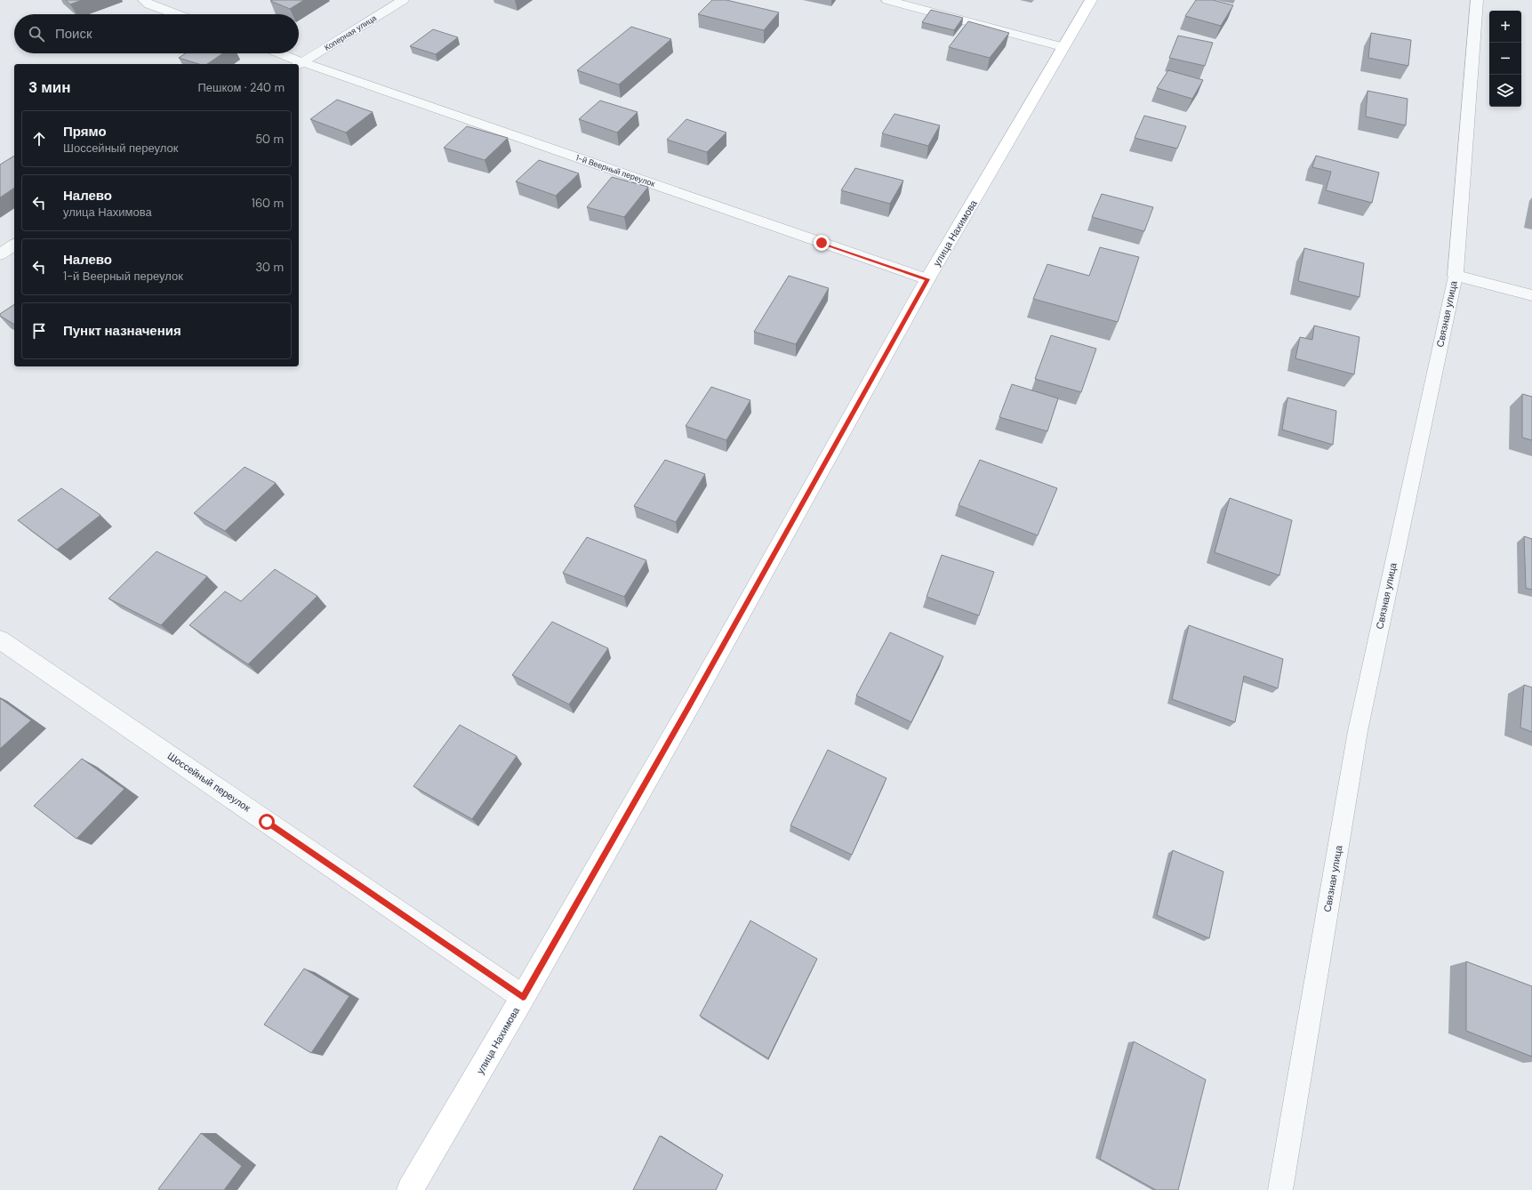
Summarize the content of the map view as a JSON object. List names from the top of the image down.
{
  "streets": {
    "main road": ["улица Нахимова"],
    "street": [
      "Коперная улица",
      "1-й Веерный переулок",
      "Связная улица",
      "Шоссейный переулок"
    ]
  },
  "crossings": [
    ["Коперная улица", "1-й Веерный переулок"],
    ["1-й Веерный переулок", "улица Нахимова"],
    ["улица Нахимова", "Шоссейный переулок"]
  ],
  "page": {
    "map_buttons": ["+", "−"],
    "search": "Поиск",
    "heading": ["3 мин", "Пешком · 240 m"],
    "list": [
      ["Прямо", "Шоссейный переулок", "50 m"],
      ["Налево", "улица Нахимова", "160 m"],
      ["Налево", "1-й Веерный переулок", "30 m"],
      "Пункт назначения"
    ]
  }
}
